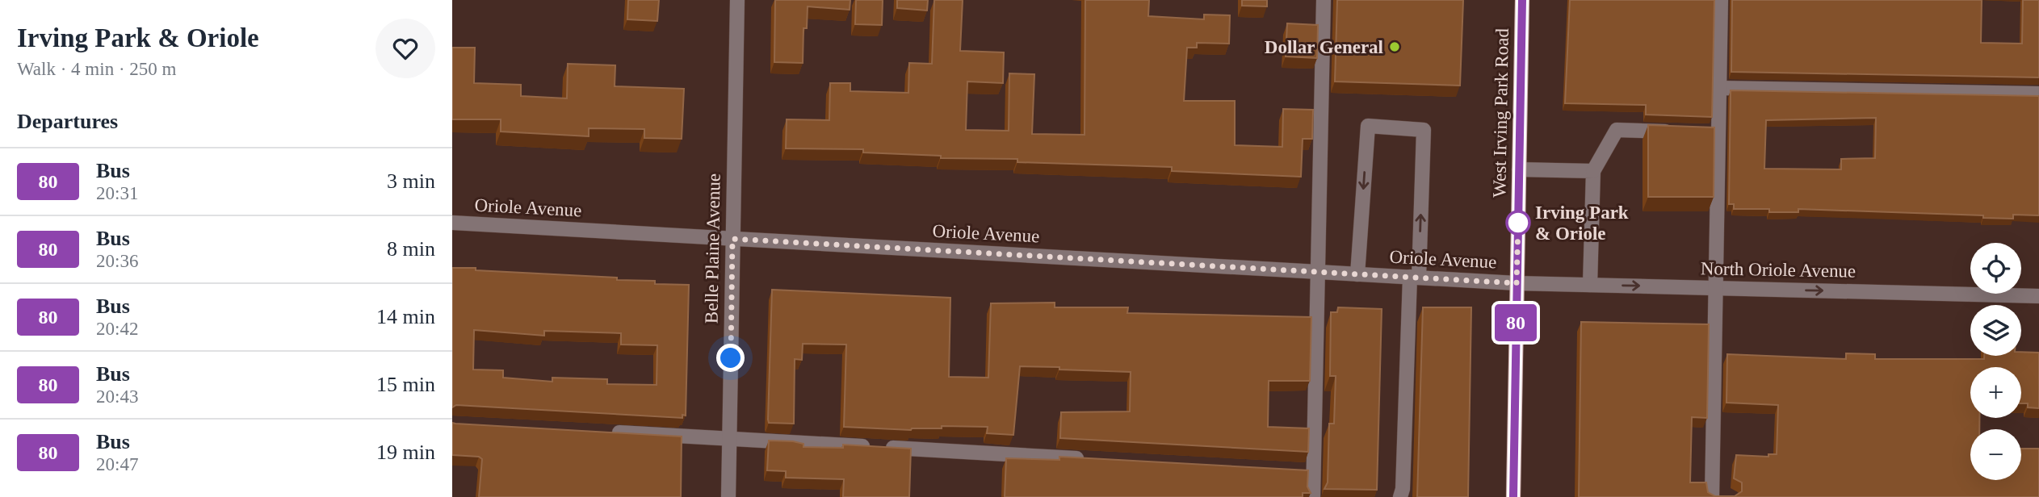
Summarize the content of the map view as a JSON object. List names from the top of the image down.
{
  "streets": {
    "main road": ["West Irving Park Road"],
    "street": ["Oriole Avenue", "Belle Plaine Avenue", "North Oriole Avenue"]
  },
  "crossings": [
    ["West Irving Park Road", "Oriole Avenue"],
    ["West Irving Park Road", "North Oriole Avenue"],
    ["Oriole Avenue", "Belle Plaine Avenue"],
    ["Oriole Avenue", "North Oriole Avenue"]
  ],
  "one_way": ["North Oriole Avenue"],
  "places": ["Dollar General", "Irving Park & Oriole"],
  "lines": ["bus line 80"],
  "page": {
    "heading": [
      ["Irving Park & Oriole", "Walk · 4 min · 250 m"],
      "Departures"
    ],
    "on_map": "80",
    "list": [
      {
        "mark": "80",
        "name": "Bus",
        "note": "20:31",
        "value": "3 min"
      },
      {
        "mark": "80",
        "name": "Bus",
        "note": "20:36",
        "value": "8 min"
      },
      {
        "mark": "80",
        "name": "Bus",
        "note": "20:42",
        "value": "14 min"
      },
      {
        "mark": "80",
        "name": "Bus",
        "note": "20:43",
        "value": "15 min"
      },
      {
        "mark": "80",
        "name": "Bus",
        "note": "20:47",
        "value": "19 min"
      }
    ],
    "map_buttons": ["+", "−"]
  }
}
